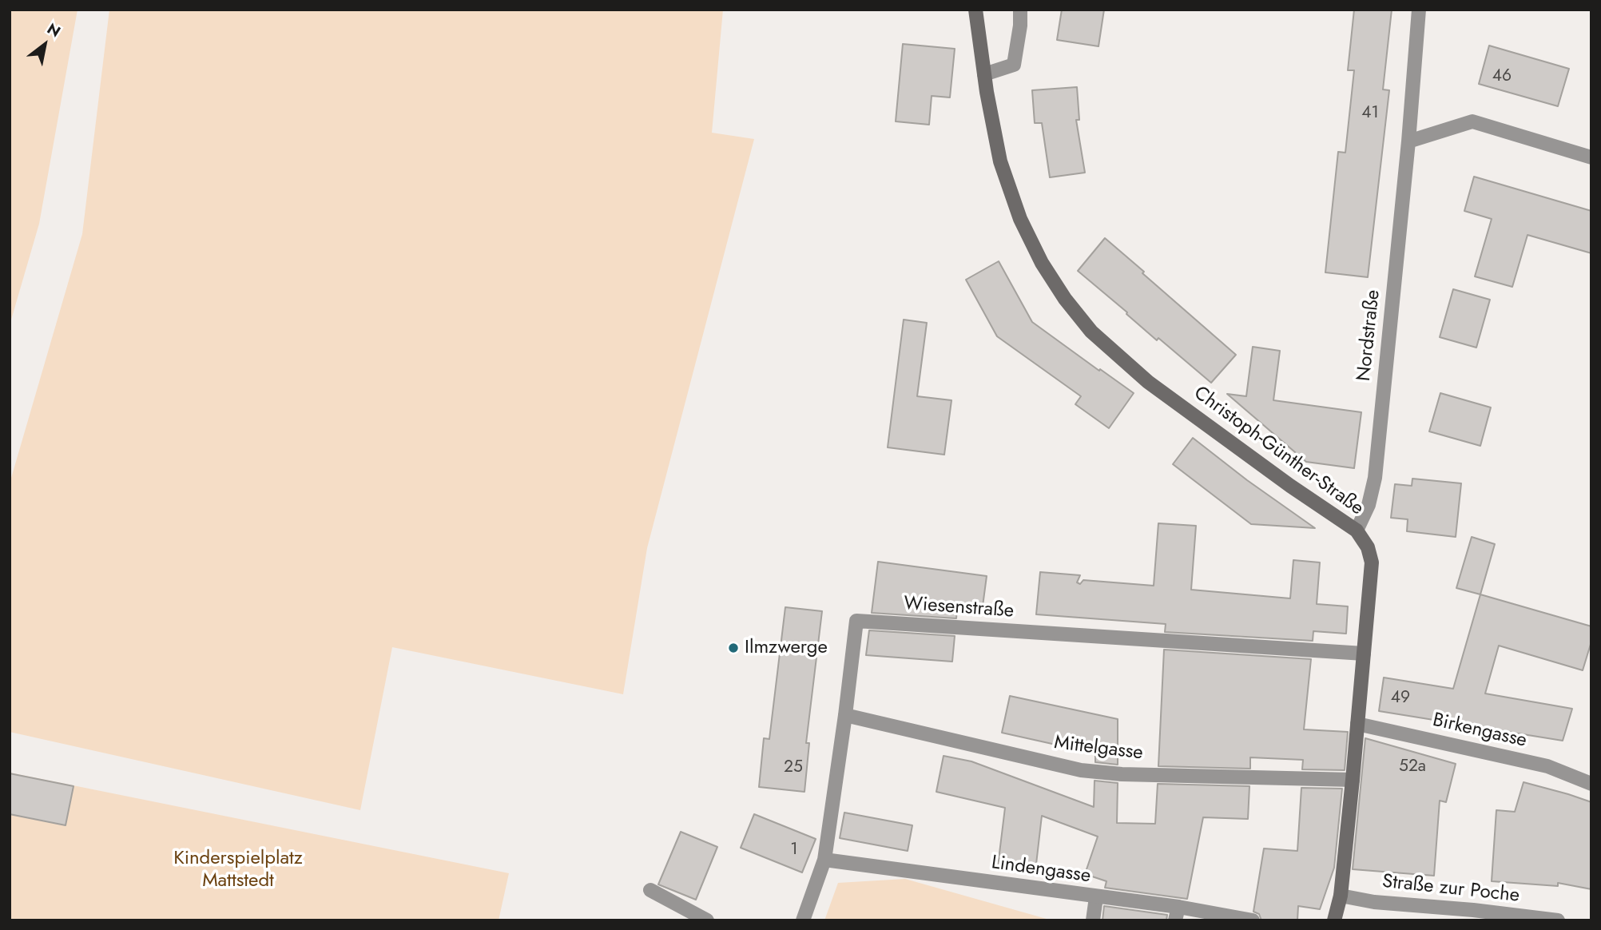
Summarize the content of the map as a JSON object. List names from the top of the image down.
{
  "streets": {
    "street": [
      "Nordstraße",
      "Christoph-Günther-Straße",
      "Wiesenstraße",
      "Birkengasse",
      "Mittelgasse",
      "Lindengasse",
      "Straße zur Poche"
    ]
  },
  "crossings": [
    ["Nordstraße", "Christoph-Günther-Straße"],
    ["Christoph-Günther-Straße", "Wiesenstraße"],
    ["Christoph-Günther-Straße", "Birkengasse"],
    ["Christoph-Günther-Straße", "Mittelgasse"],
    ["Christoph-Günther-Straße", "Straße zur Poche"],
    ["Wiesenstraße", "Mittelgasse"],
    ["Wiesenstraße", "Lindengasse"]
  ],
  "parks": ["Kinderspielplatz Mattstedt"],
  "places": ["Ilmzwerge"],
  "house_numbers": [
    "46",
    "41",
    "49",
    "52a",
    "25",
    "1"
  ],
  "north": "top right"
}
